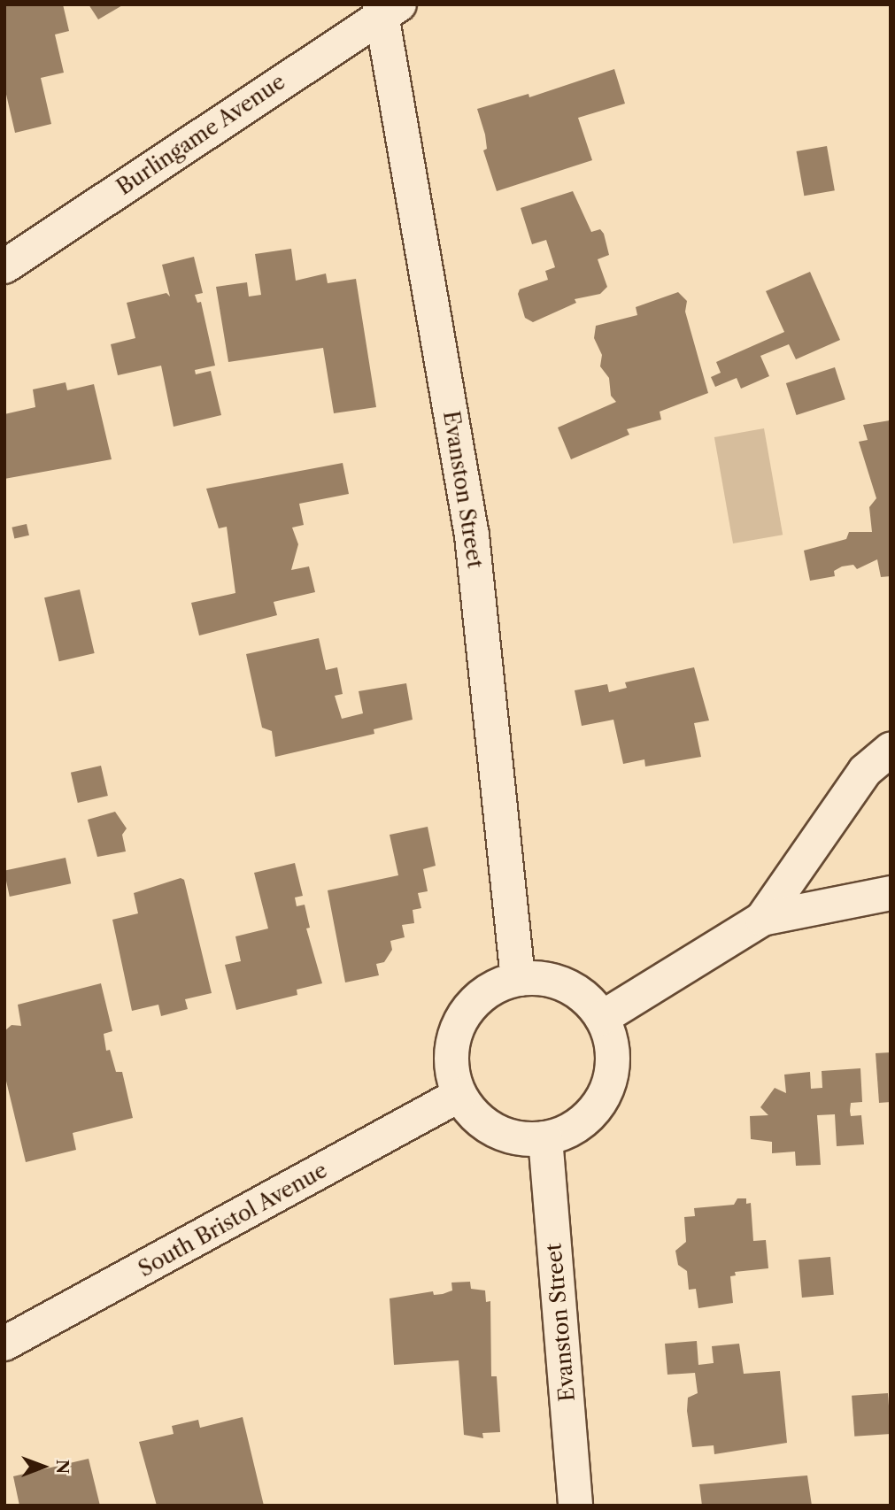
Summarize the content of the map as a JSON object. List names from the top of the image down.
{
  "streets": {
    "street": ["Burlingame Avenue", "Evanston Street", "South Bristol Avenue"]
  },
  "crossings": [
    ["Burlingame Avenue", "Evanston Street"],
    ["Evanston Street", "South Bristol Avenue"]
  ],
  "north": "right"
}
